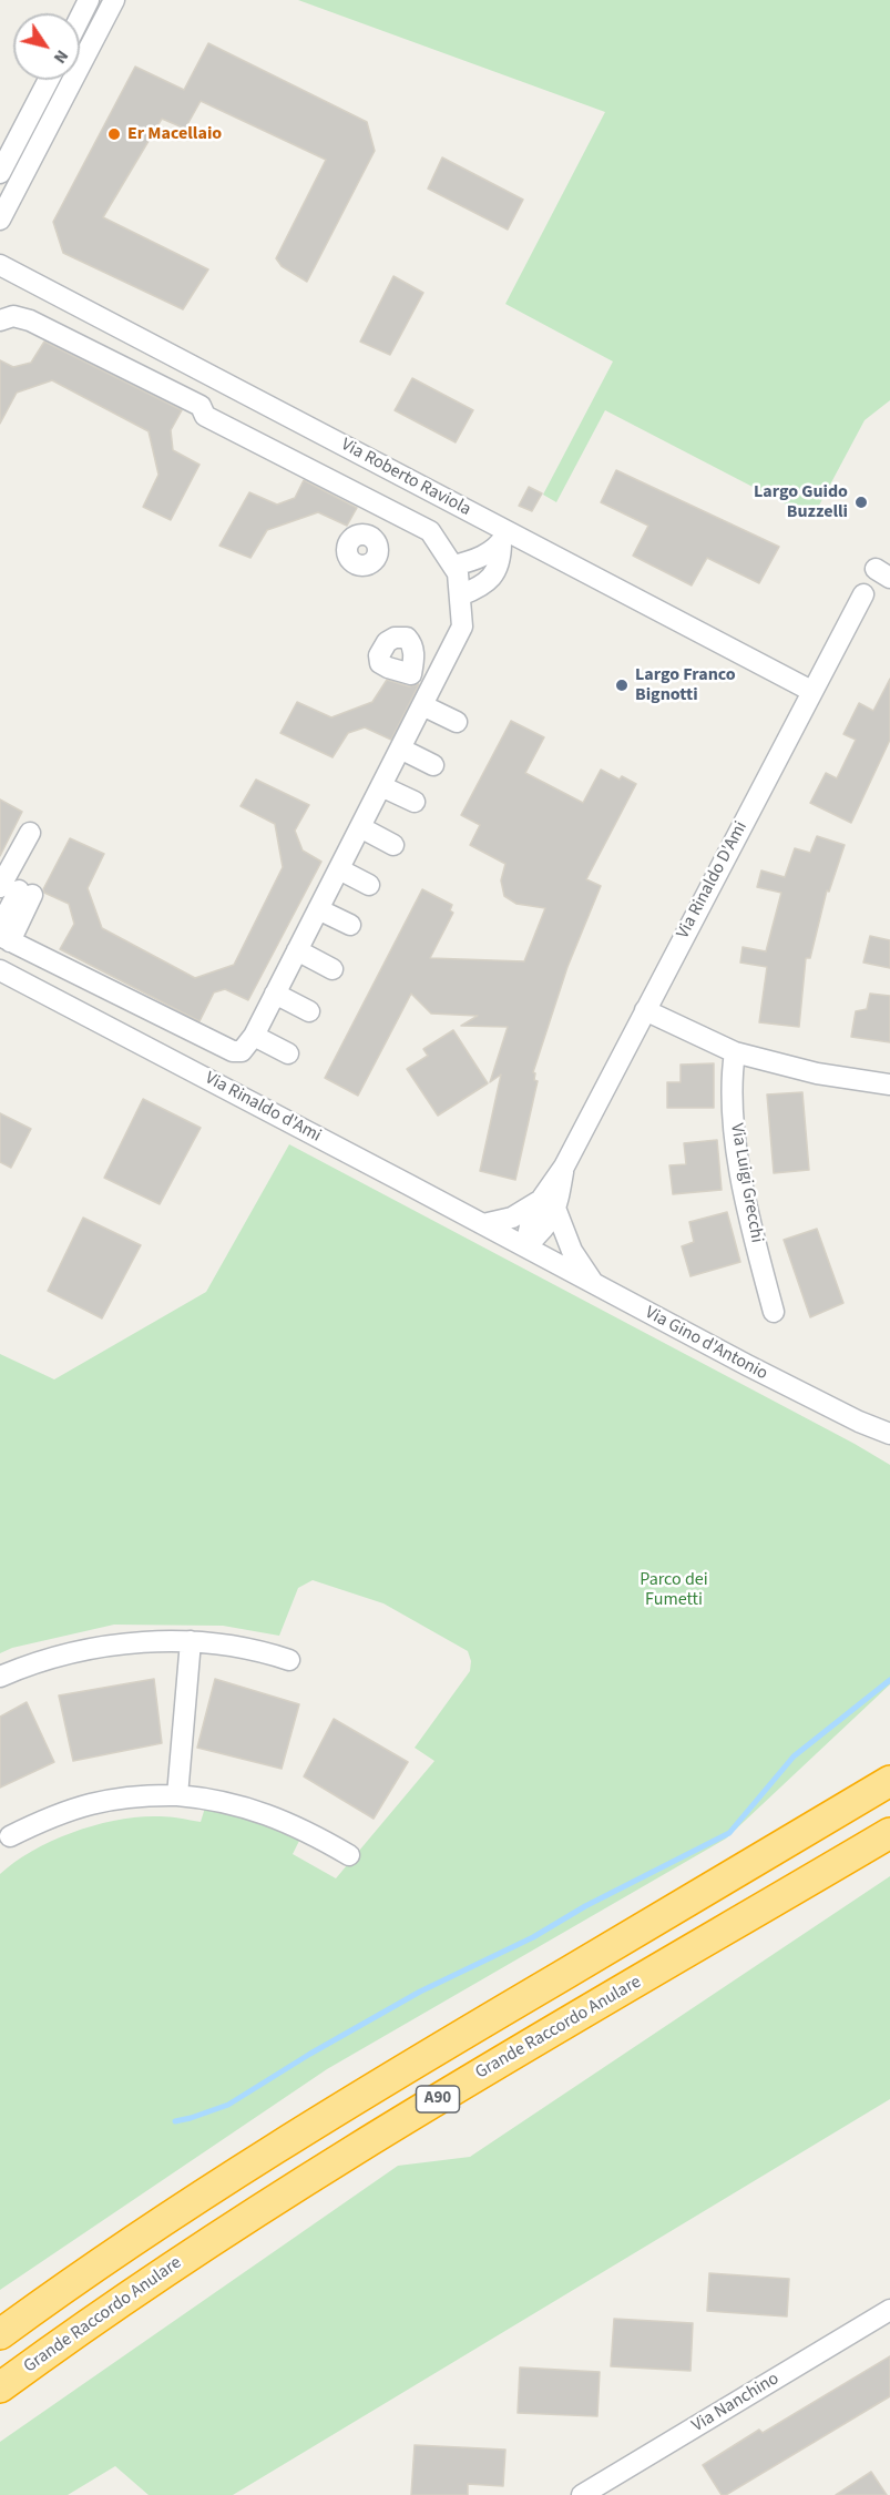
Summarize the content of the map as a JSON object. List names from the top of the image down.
{
  "streets": {
    "highway": ["Grande Raccordo Anulare", "A90"],
    "street": [
      "Via Roberto Raviola",
      "Via Rinaldo D'Ami",
      "Via Rinaldo d'Ami",
      "Via Luigi Grecchi",
      "Via Gino d'Antonio",
      "Via Nanchino"
    ]
  },
  "crossings": [
    ["Via Roberto Raviola", "Via Rinaldo D'Ami"],
    ["Via Rinaldo D'Ami", "Via Rinaldo d'Ami"],
    ["Via Rinaldo D'Ami", "Via Gino d'Antonio"],
    ["Via Rinaldo d'Ami", "Via Gino d'Antonio"]
  ],
  "parks": ["Parco dei Fumetti"],
  "places": ["Er Macellaio", "Largo Guido Buzzelli", "Largo Franco Bignotti"],
  "north": "bottom right"
}
